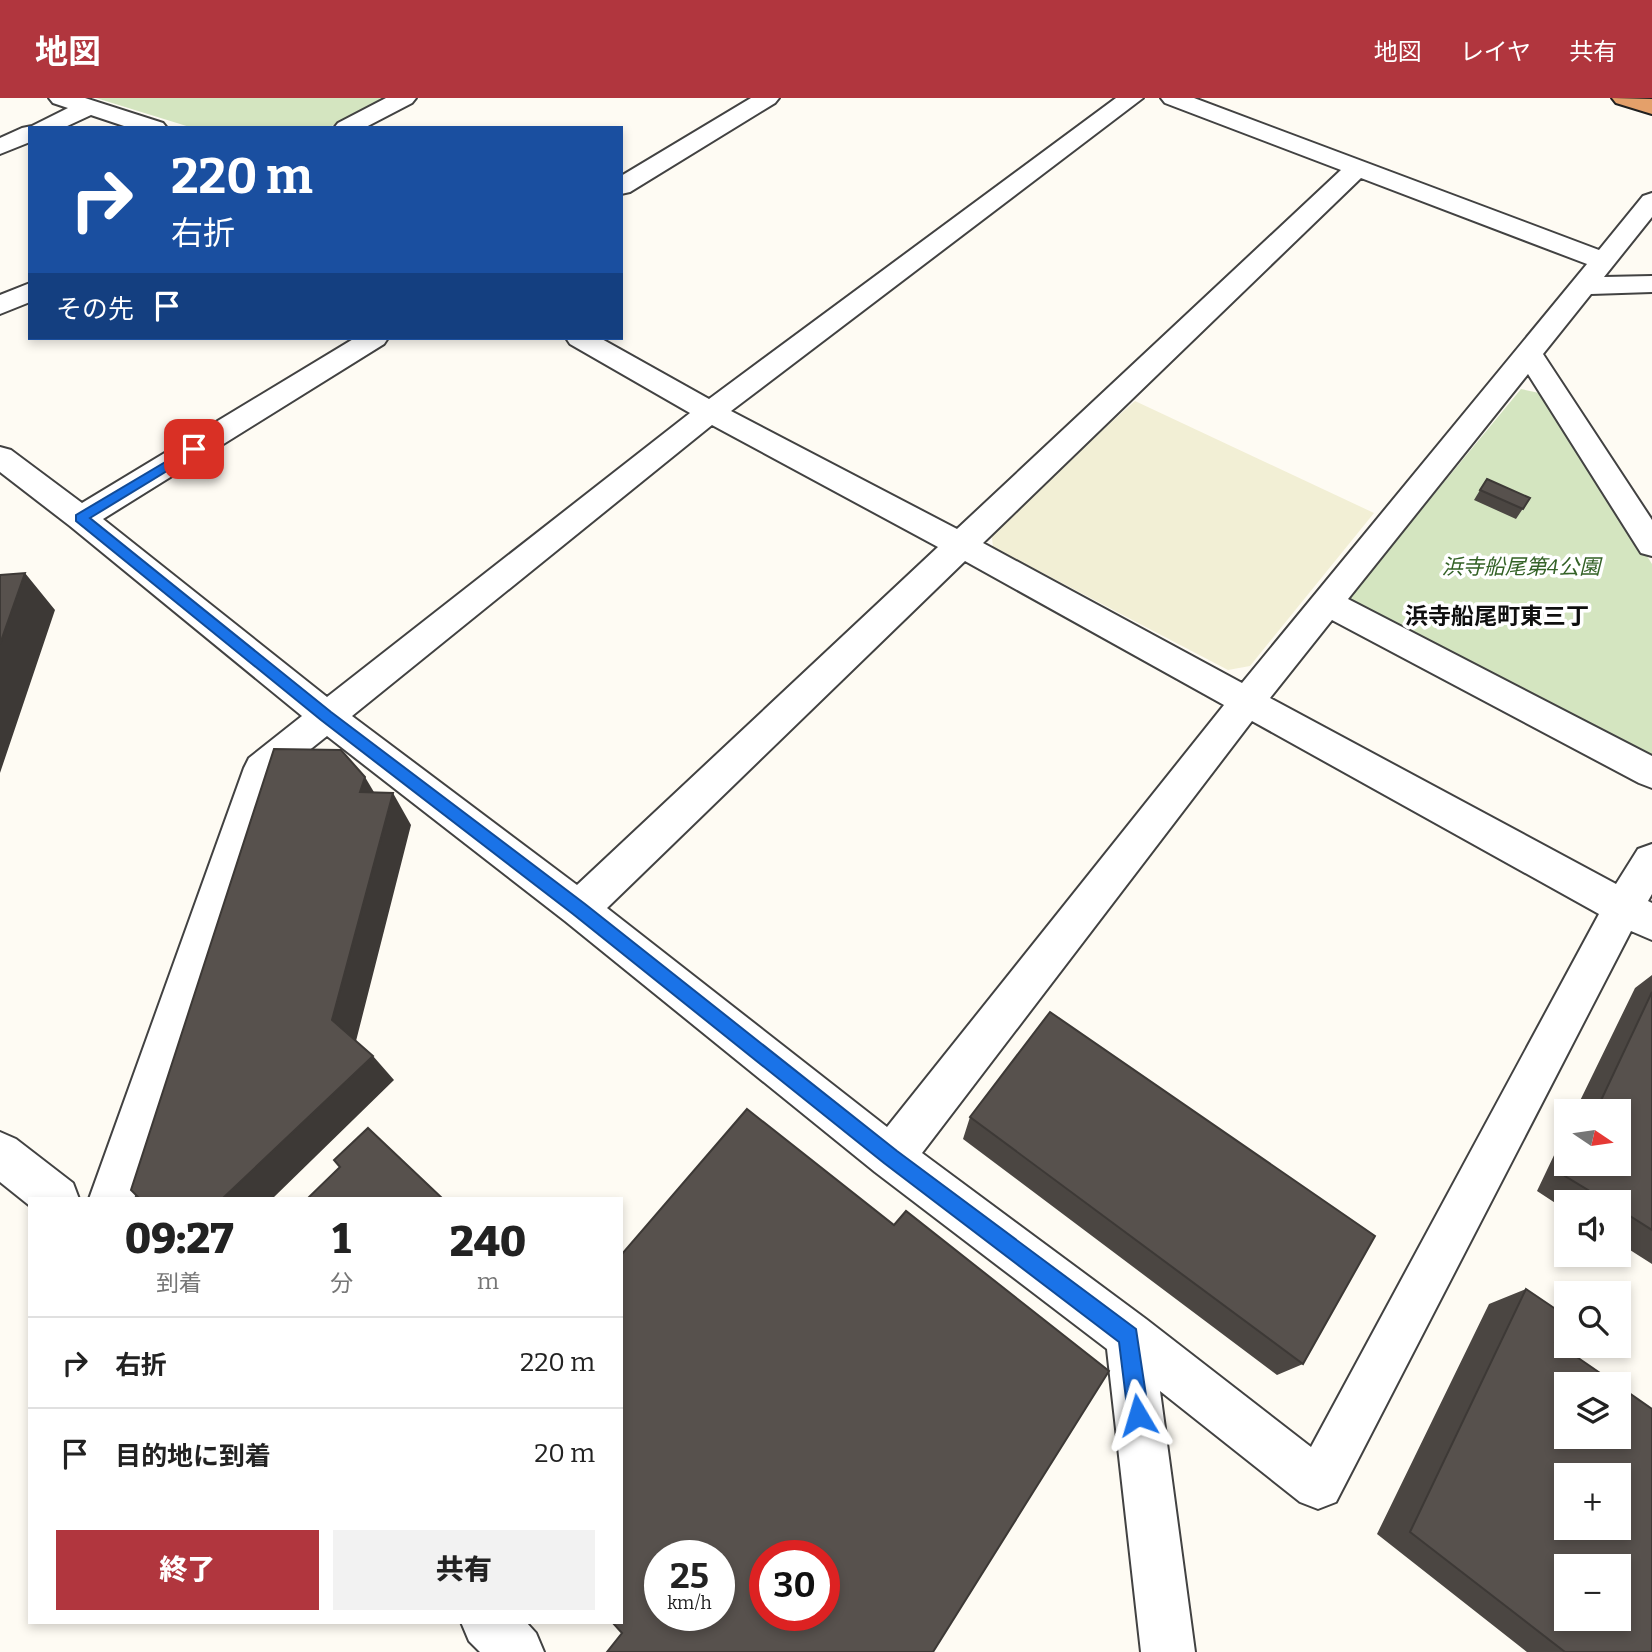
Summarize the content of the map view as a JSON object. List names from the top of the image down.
{
  "districts": ["浜寺船尾町東三丁"],
  "parks": ["浜寺船尾第4公園"],
  "north": "right",
  "page": {
    "header": "地図",
    "nav": ["地図", "レイヤ", "共有"],
    "turn": ["220 m", "右折"],
    "then": "その先",
    "map_buttons": ["+", "−"],
    "eta": [
      "09:27",
      "到着",
      "1",
      "分",
      "240",
      "m"
    ],
    "list": [
      {
        "name": "右折",
        "value": "220 m"
      },
      {
        "name": "目的地に到着",
        "value": "20 m"
      }
    ],
    "buttons": ["終了", "共有"],
    "speed": "25 km/h",
    "limit": "30"
  }
}
